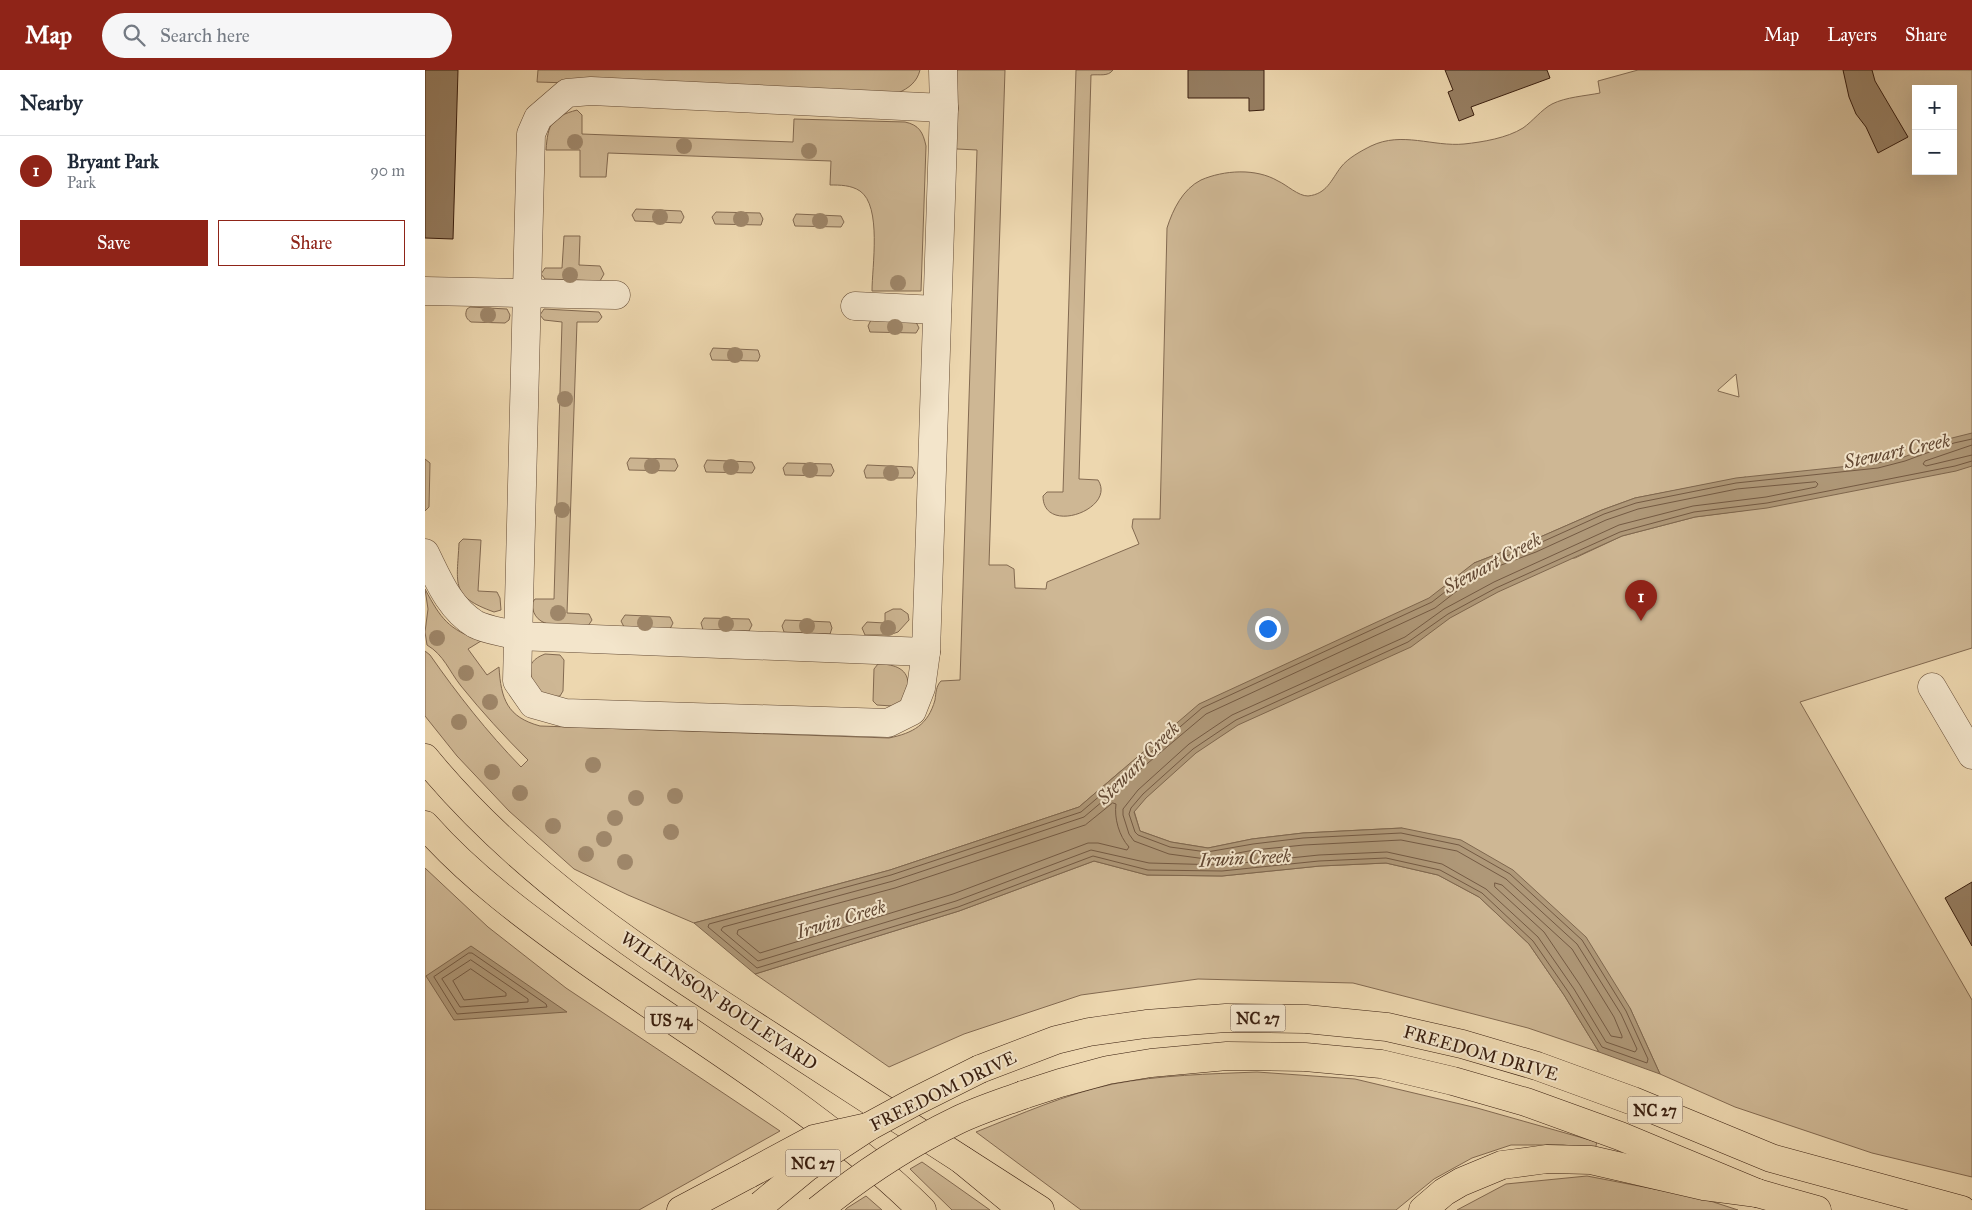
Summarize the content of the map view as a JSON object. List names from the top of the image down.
{
  "streets": {
    "main road": [
      "WILKINSON BOULEVARD",
      "NC 27",
      "US 74",
      "FREEDOM DRIVE"
    ]
  },
  "water": ["Stewart Creek", "Irwin Creek"],
  "page": {
    "header": "Map",
    "search": "Search here",
    "nav": ["Map", "Layers", "Share"],
    "heading": "Nearby",
    "map_buttons": ["+", "−"],
    "list": [
      {
        "mark": "1",
        "name": "Bryant Park",
        "note": "Park",
        "value": "90 m"
      }
    ],
    "buttons": ["Save", "Share"],
    "pins": "1"
  }
}
